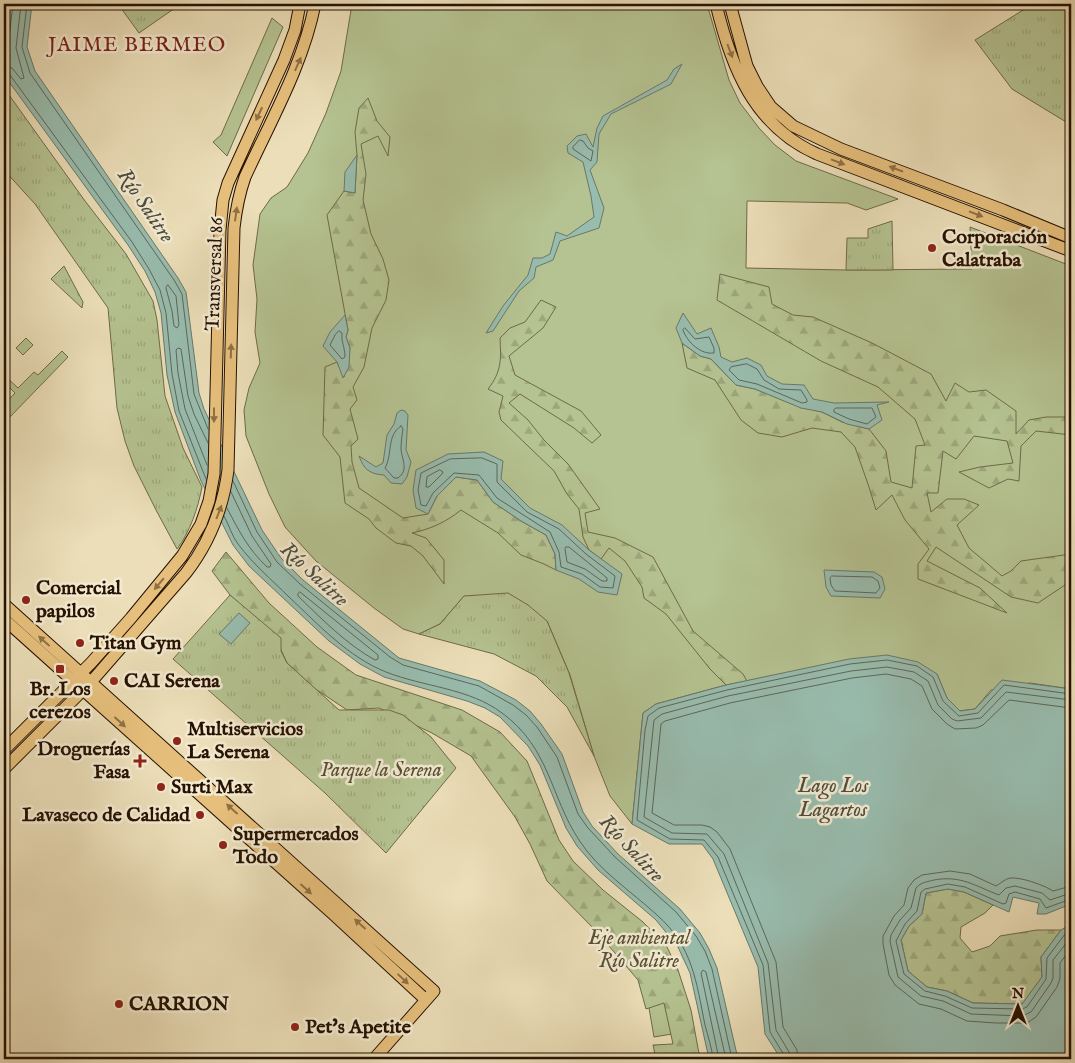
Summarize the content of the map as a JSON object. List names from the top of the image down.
{
  "streets": {
    "main road": ["Transversal 86"]
  },
  "districts": ["JAIME BERMEO"],
  "water": ["Río Salitre", "Lago Los Lagartos"],
  "parks": ["Parque la Serena", "Eje ambiental Río Salitre"],
  "places": {
    "other": [
      "Corporación Calatraba",
      "Comercial papilos",
      "Titan Gym",
      "CAI Serena",
      "Multiservicios La Serena",
      "Surti Max",
      "Lavaseco de Calidad",
      "Supermercados Todo",
      "CARRION",
      "Pet's Apetite"
    ],
    "transit": ["Br. Los cerezos"],
    "health": ["Droguerías Fasa"]
  },
  "north": "top"
}
